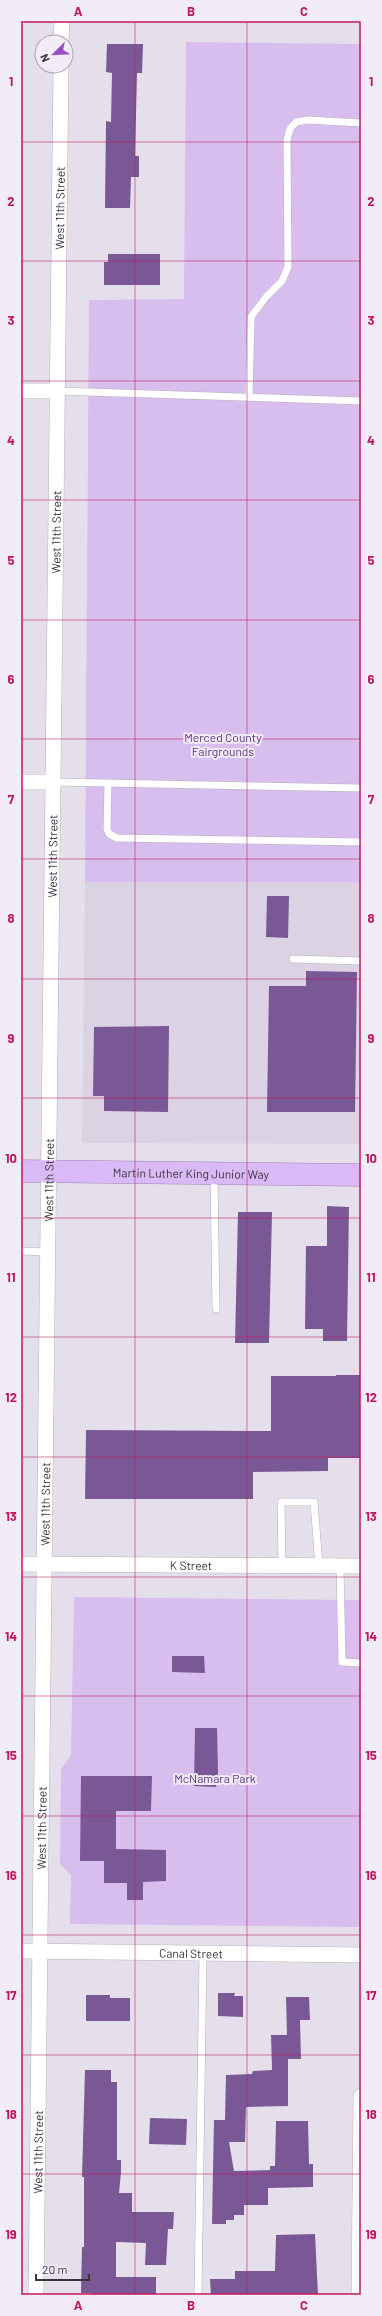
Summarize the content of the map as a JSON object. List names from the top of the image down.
{
  "streets": {
    "highway": ["Martin Luther King Junior Way"],
    "street": ["West 11th Street", "K Street", "Canal Street"]
  },
  "crossings": [
    ["West 11th Street", "Martin Luther King Junior Way"],
    ["West 11th Street", "K Street"],
    ["West 11th Street", "Canal Street"]
  ],
  "parks": ["Merced County Fairgrounds", "McNamara Park"],
  "scale_bar": "20 m",
  "north": "bottom left",
  "grid": {
    "columns": ["A", "B", "C"],
    "rows": [
      "1",
      "2",
      "3",
      "4",
      "5",
      "6",
      "7",
      "8",
      "9",
      "10",
      "11",
      "12",
      "13",
      "14",
      "15",
      "16",
      "17",
      "18",
      "19"
    ]
  }
}
